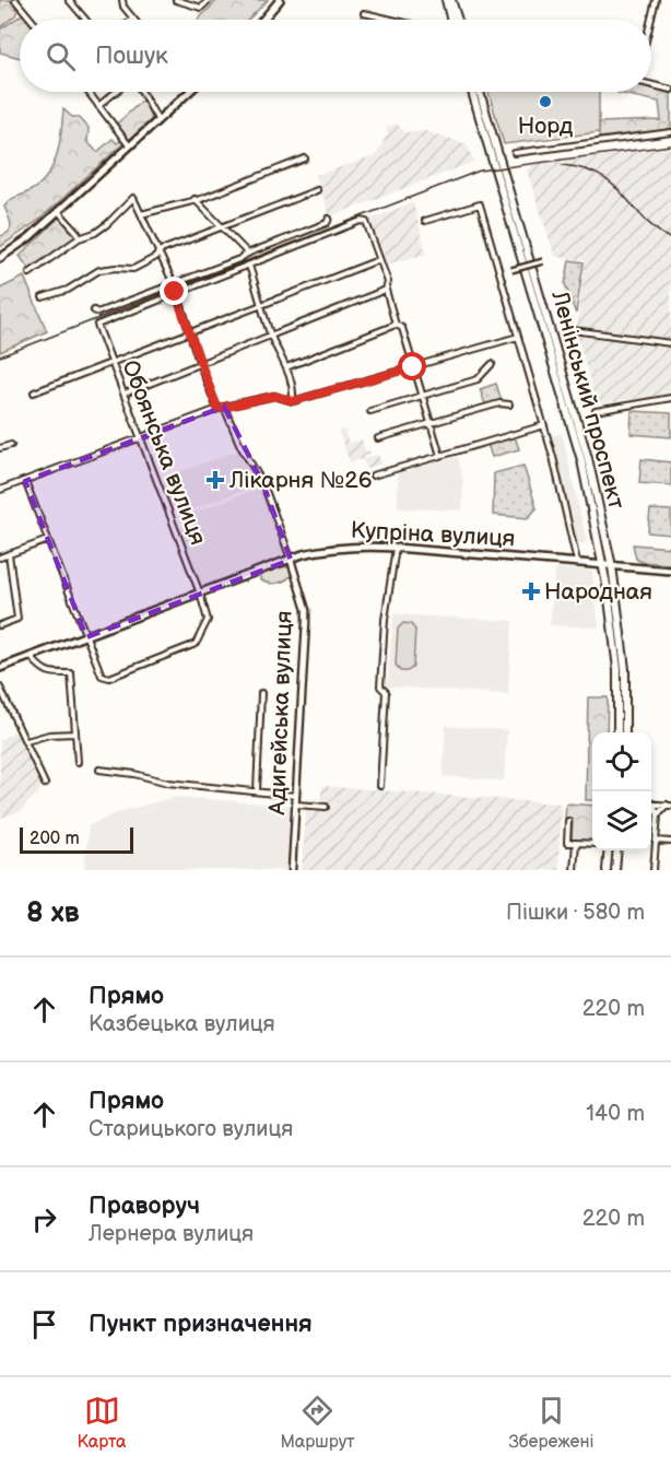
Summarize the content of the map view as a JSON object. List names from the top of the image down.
{
  "streets": {
    "main road": ["Ленінський проспект", "Купріна вулиця"],
    "street": ["Обоянська вулиця", "Адигейська вулиця"]
  },
  "crossings": [
    ["Ленінський проспект", "Купріна вулиця"],
    ["Обоянська вулиця", "Купріна вулиця"],
    ["Купріна вулиця", "Адигейська вулиця"]
  ],
  "places": {
    "other": ["Норд"],
    "health": ["Лікарня №26", "Народная"]
  },
  "scale_bar": "200 m",
  "page": {
    "search": "Пошук",
    "scale": "200 m",
    "heading": ["8 хв", "Пішки · 580 m"],
    "list": [
      ["Прямо", "Казбецька вулиця", "220 m"],
      ["Прямо", "Старицького вулиця", "140 m"],
      ["Праворуч", "Лернера вулиця", "220 m"],
      "Пункт призначення"
    ],
    "nav": ["Карта", "Маршрут", "Збережені"]
  }
}
